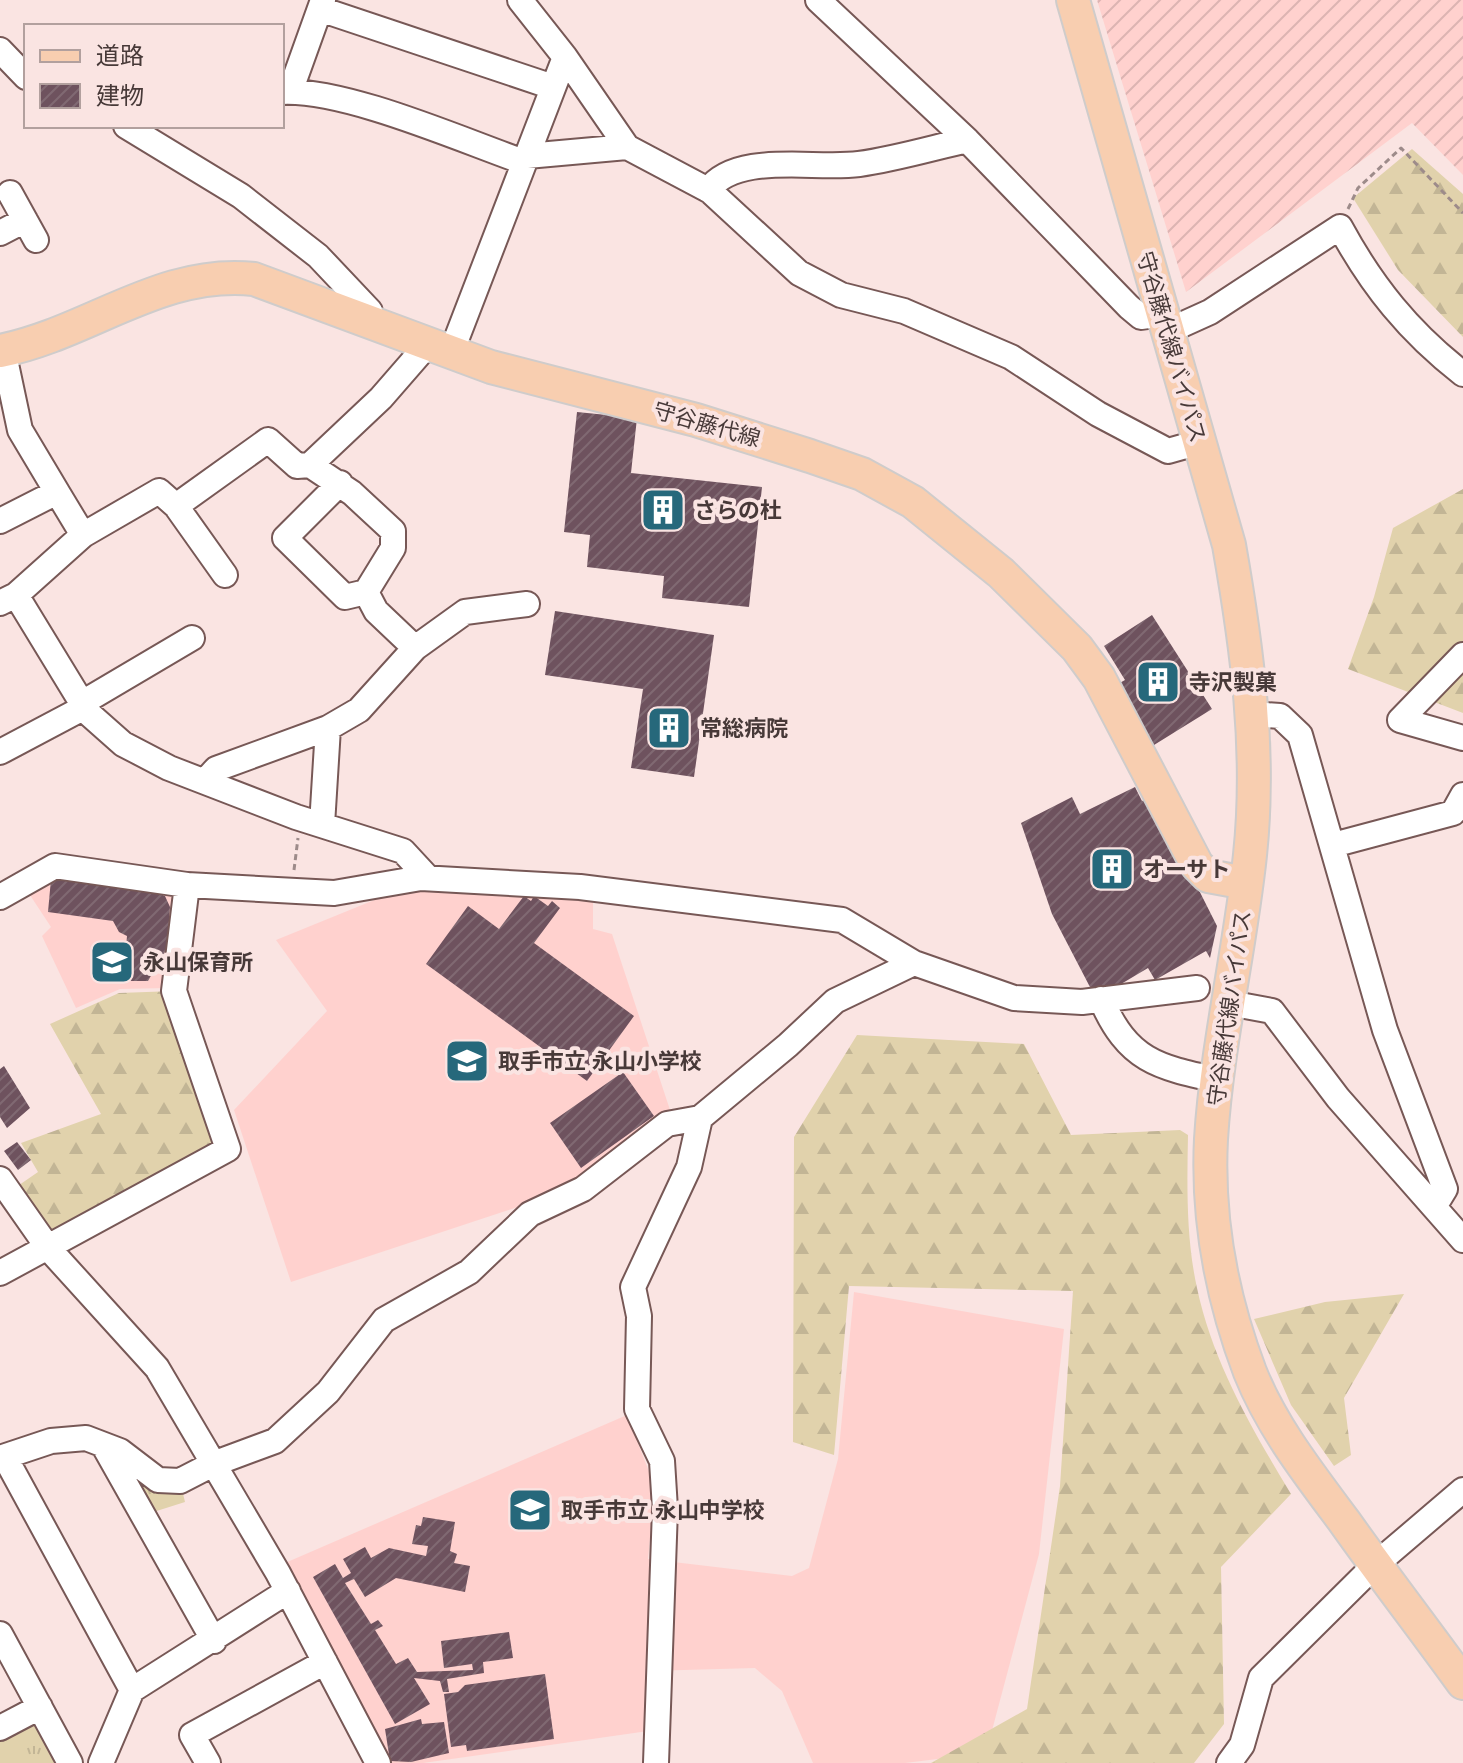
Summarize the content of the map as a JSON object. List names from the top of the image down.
{
  "streets": {
    "main road": ["守谷藤代線バイパス", "守谷藤代線"]
  },
  "crossings": [
    ["守谷藤代線バイパス", "守谷藤代線"]
  ],
  "places": {
    "building": [
      "さらの杜",
      "寺沢製菓",
      "常総病院",
      "オーサト"
    ],
    "school or university": ["永山保育所", "取手市立 永山小学校", "取手市立 永山中学校"]
  },
  "legend": ["道路", "建物"]
}
